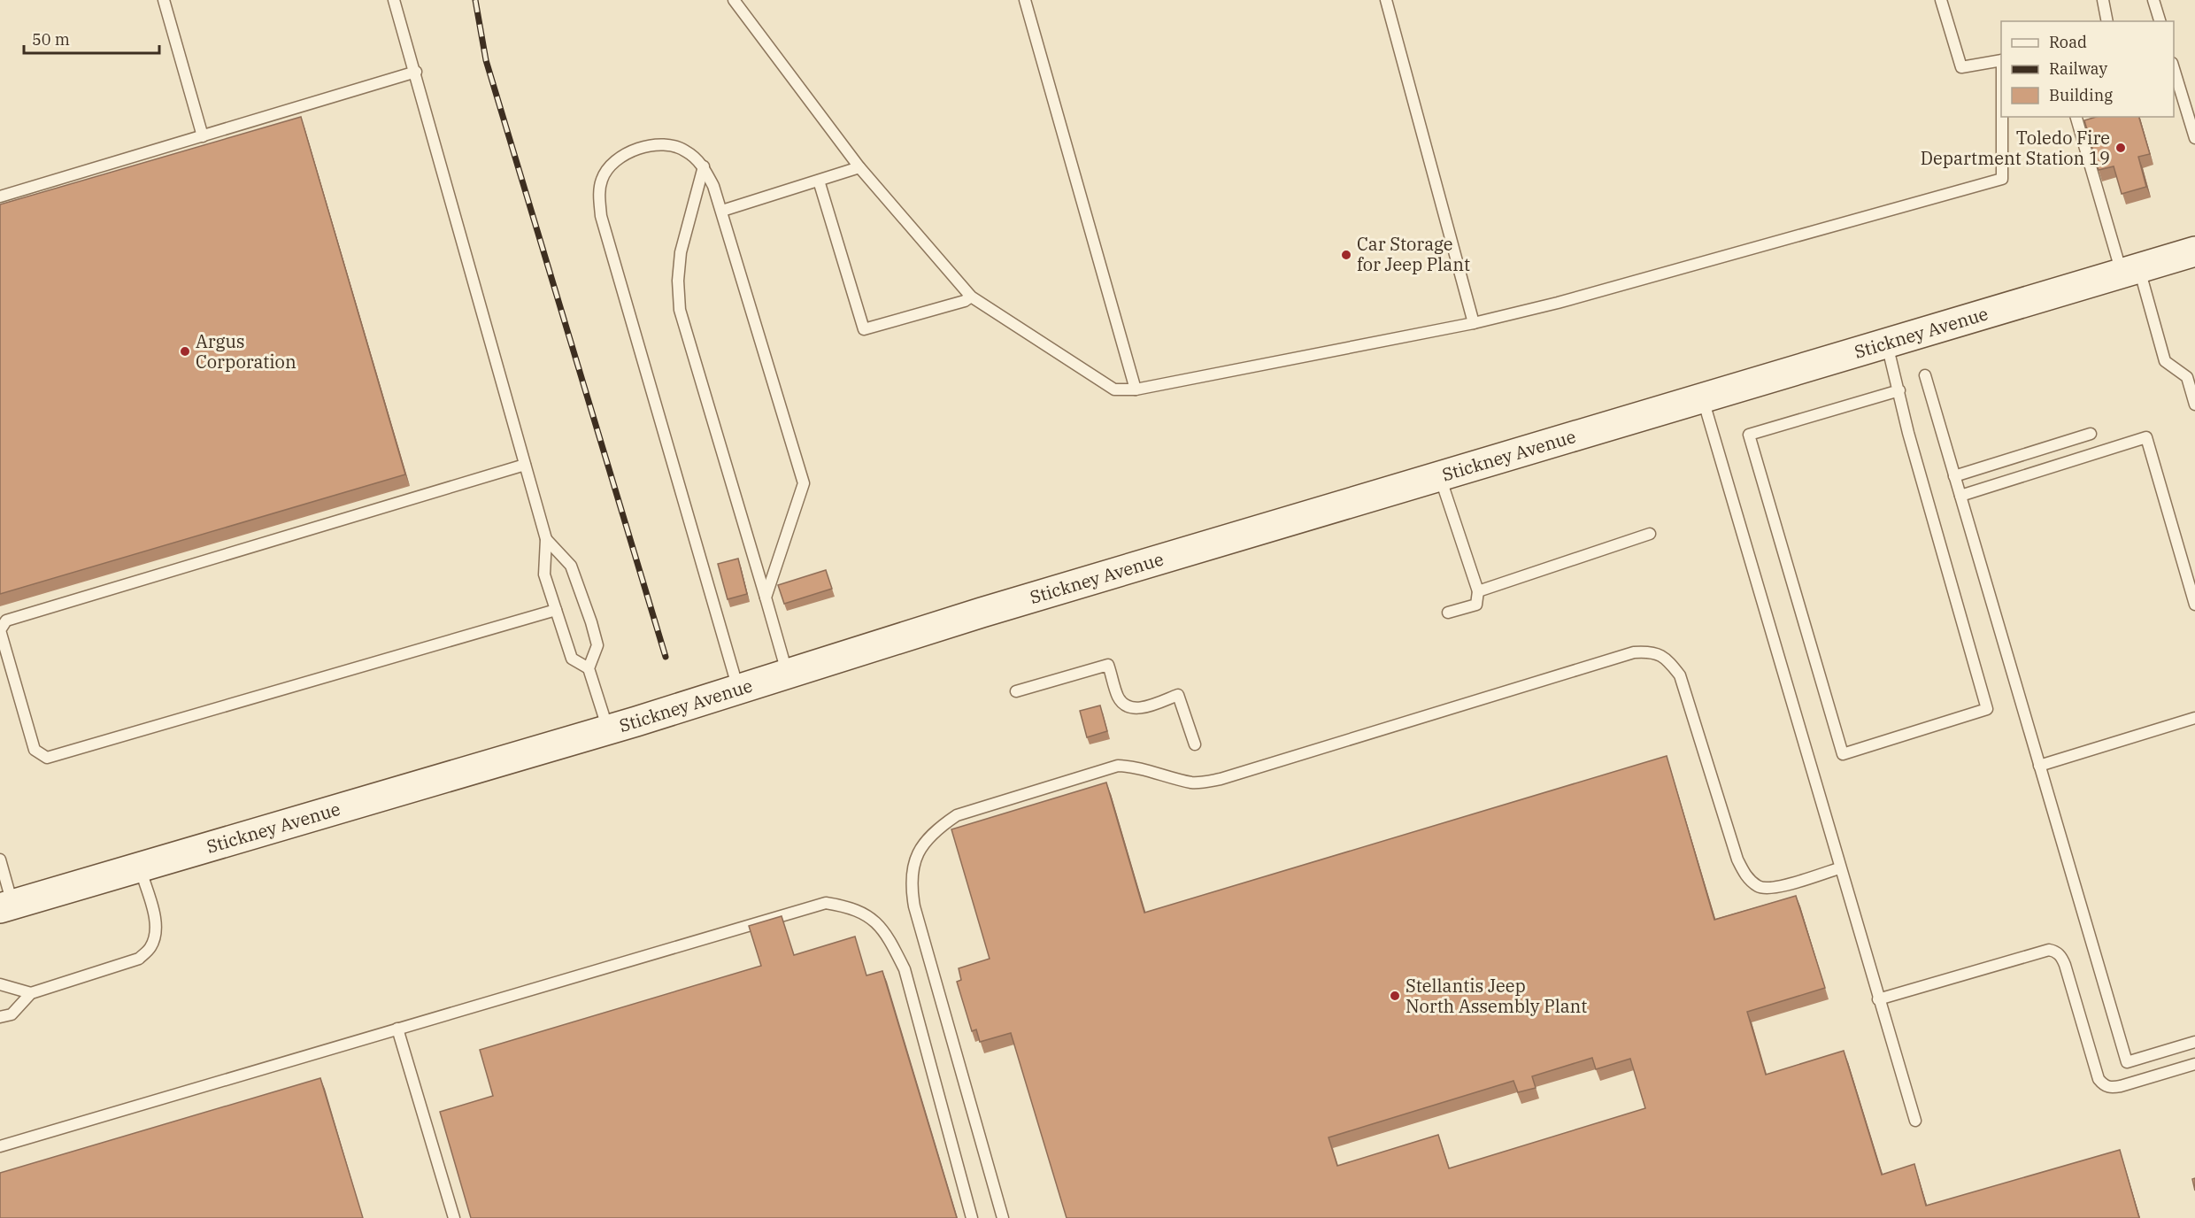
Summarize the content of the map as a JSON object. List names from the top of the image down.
{
  "streets": {
    "street": ["Stickney Avenue"]
  },
  "places": [
    "Toledo Fire Department Station 19",
    "Car Storage for Jeep Plant",
    "Argus Corporation",
    "Stellantis Jeep North Assembly Plant"
  ],
  "legend": ["Road", "Railway", "Building"],
  "scale_bar": "50 m"
}
